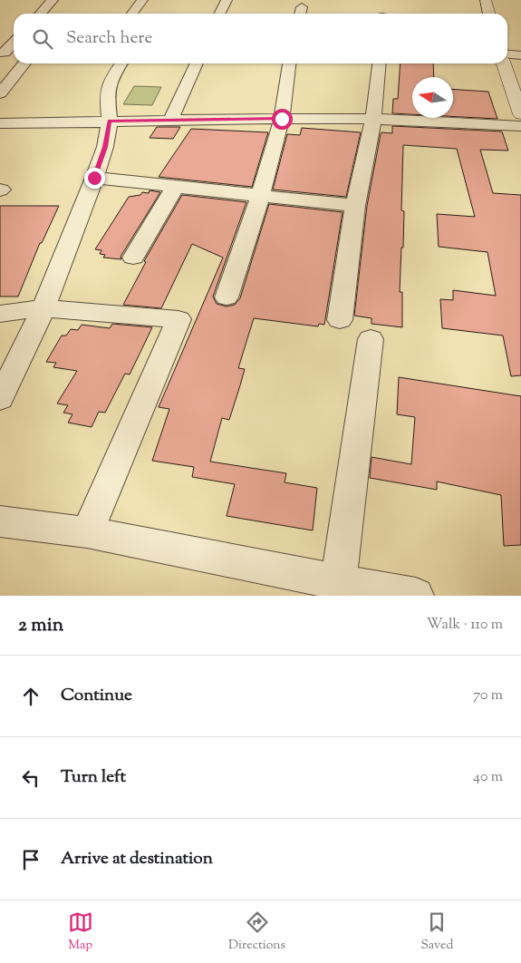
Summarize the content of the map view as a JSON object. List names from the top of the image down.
{
  "north": "left",
  "page": {
    "search": "Search here",
    "heading": ["2 min", "Walk · 110 m"],
    "list": [
      ["Continue", "70 m"],
      ["Turn left", "40 m"],
      "Arrive at destination"
    ],
    "nav": ["Map", "Directions", "Saved"]
  }
}
